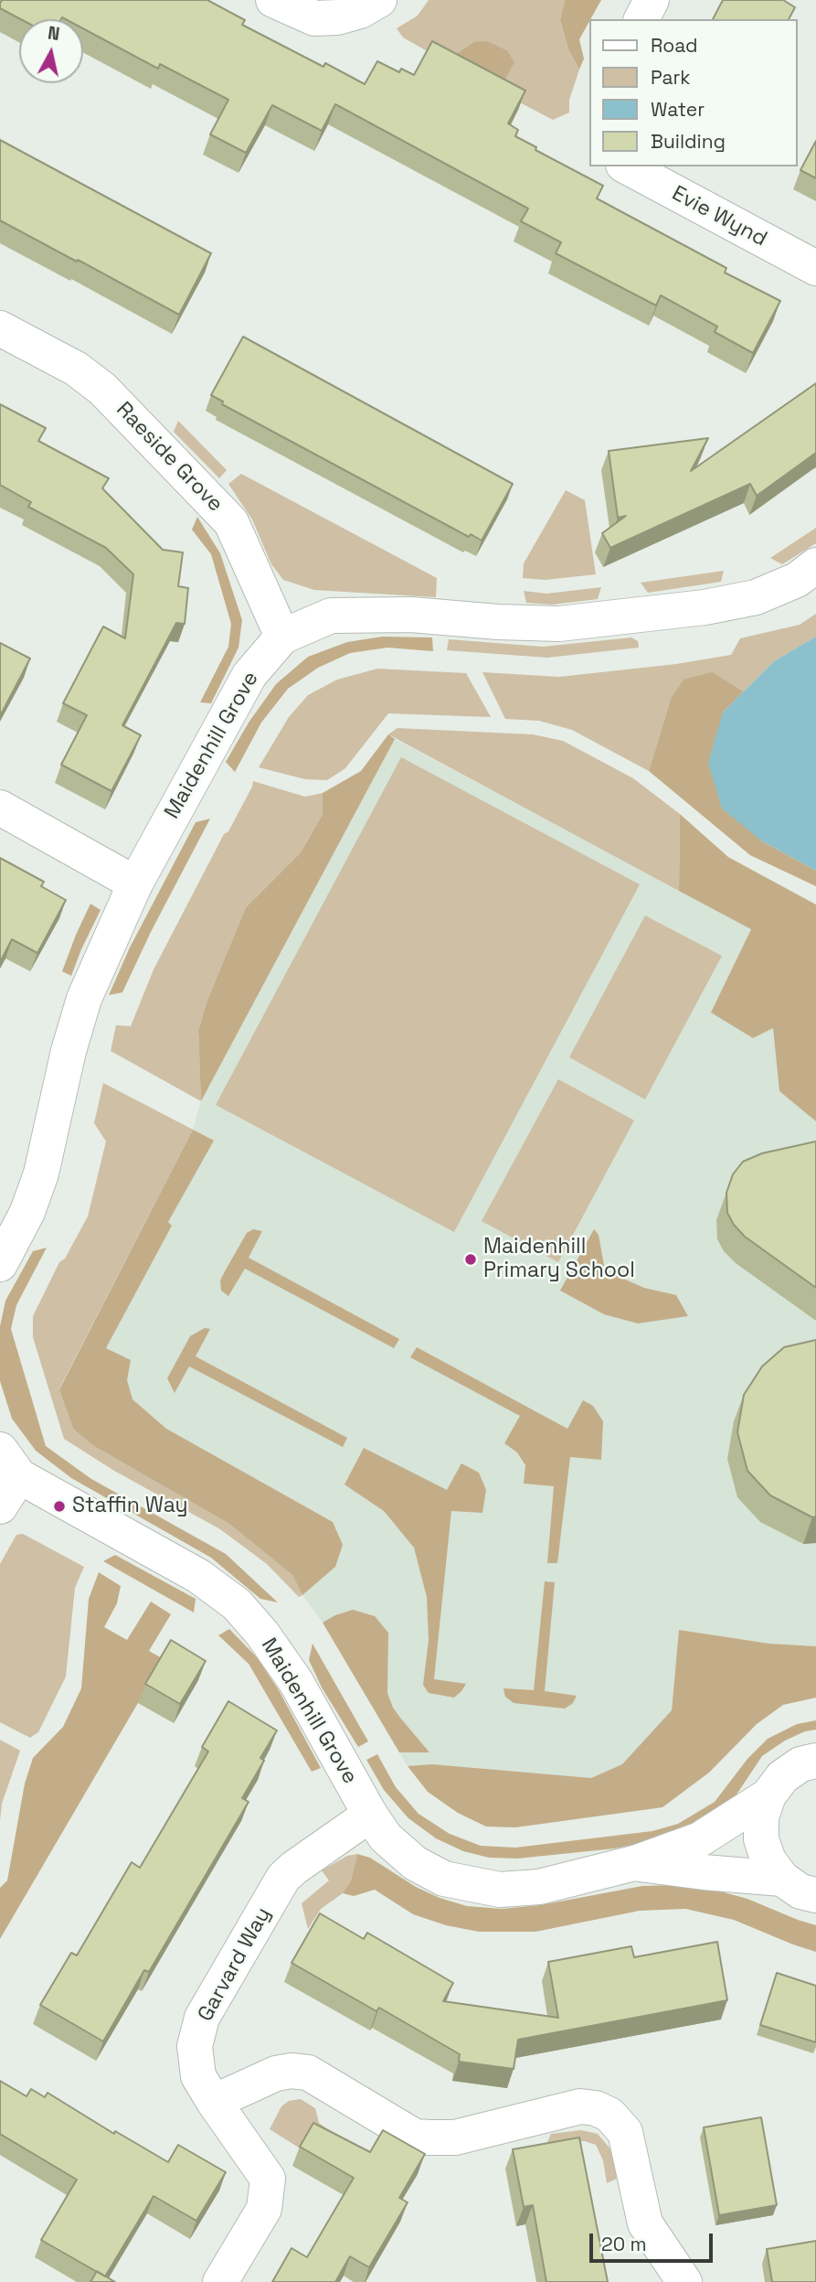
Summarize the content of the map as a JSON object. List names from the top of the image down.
{
  "streets": {
    "street": [
      "Evie Wynd",
      "Raeside Grove",
      "Maidenhill Grove",
      "Garvard Way"
    ]
  },
  "crossings": [
    ["Raeside Grove", "Maidenhill Grove"],
    ["Maidenhill Grove", "Garvard Way"]
  ],
  "places": ["Maidenhill Primary School", "Staffin Way"],
  "legend": [
    "Road",
    "Park",
    "Water",
    "Building"
  ],
  "scale_bar": "20 m",
  "north": "top"
}
